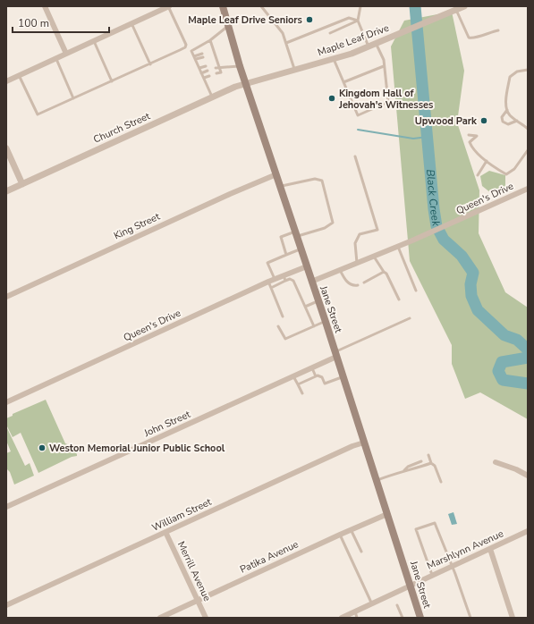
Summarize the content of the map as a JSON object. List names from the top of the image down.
{
  "streets": {
    "main road": ["Jane Street"],
    "street": [
      "Maple Leaf Drive",
      "Church Street",
      "Queen's Drive",
      "King Street",
      "John Street",
      "William Street",
      "Marshlynn Avenue",
      "Patika Avenue",
      "Merrill Avenue"
    ]
  },
  "crossings": [
    ["Maple Leaf Drive", "Church Street"],
    ["Maple Leaf Drive", "Jane Street"],
    ["Church Street", "Jane Street"],
    ["Queen's Drive", "Jane Street"],
    ["King Street", "Jane Street"],
    ["Jane Street", "John Street"],
    ["Jane Street", "William Street"],
    ["Jane Street", "Marshlynn Avenue"],
    ["Jane Street", "Patika Avenue"],
    ["William Street", "Merrill Avenue"],
    ["Patika Avenue", "Merrill Avenue"]
  ],
  "water": ["Black Creek"],
  "places": [
    "Maple Leaf Drive Seniors",
    "Kingdom Hall of Jehovah's Witnesses",
    "Upwood Park",
    "Weston Memorial Junior Public School"
  ],
  "scale_bar": "100 m"
}
